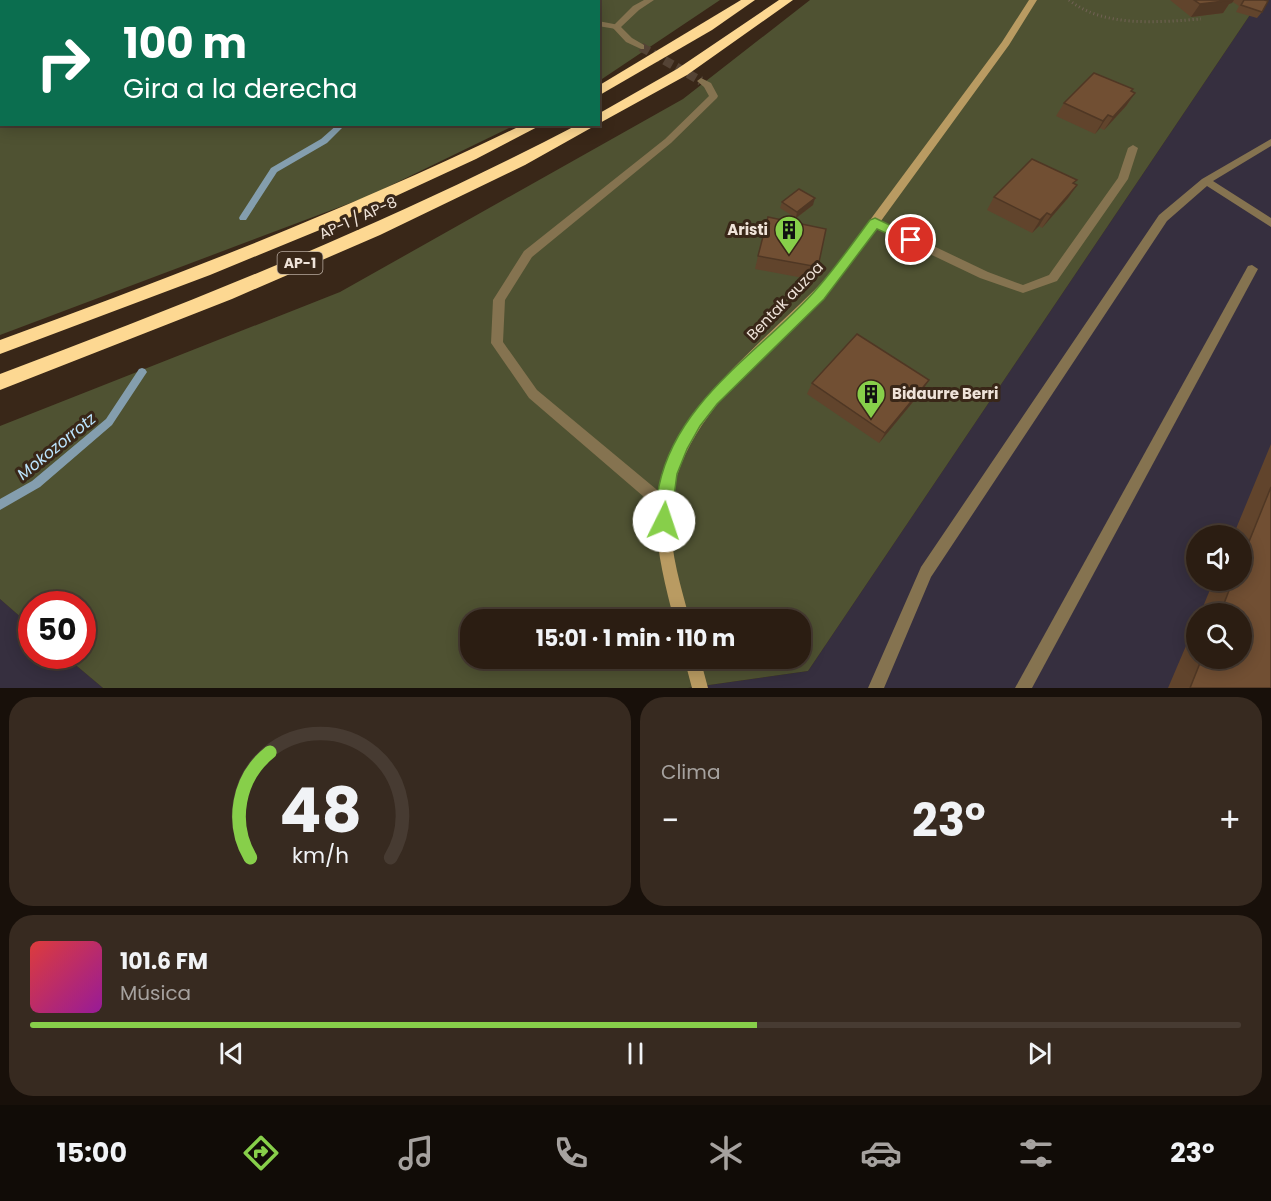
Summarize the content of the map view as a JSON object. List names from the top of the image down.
{
  "streets": {
    "highway": ["AP-1 / AP-8", "AP-1"],
    "main road": ["Bentak auzoa"]
  },
  "water": ["Mokozorrotz"],
  "places": {
    "building": ["Aristi", "Bidaurre Berri"]
  },
  "page": {
    "turn": ["100 m", "Gira a la derecha"],
    "limit": "50",
    "trip": "15:01 · 1 min · 110 m",
    "tile": "Clima",
    "heat": ["−", "23°", "+"],
    "song": ["101.6 FM", "Música"],
    "tabs": ["15:00", "23°"],
    "gauge": ["48", "km/h"]
  }
}
